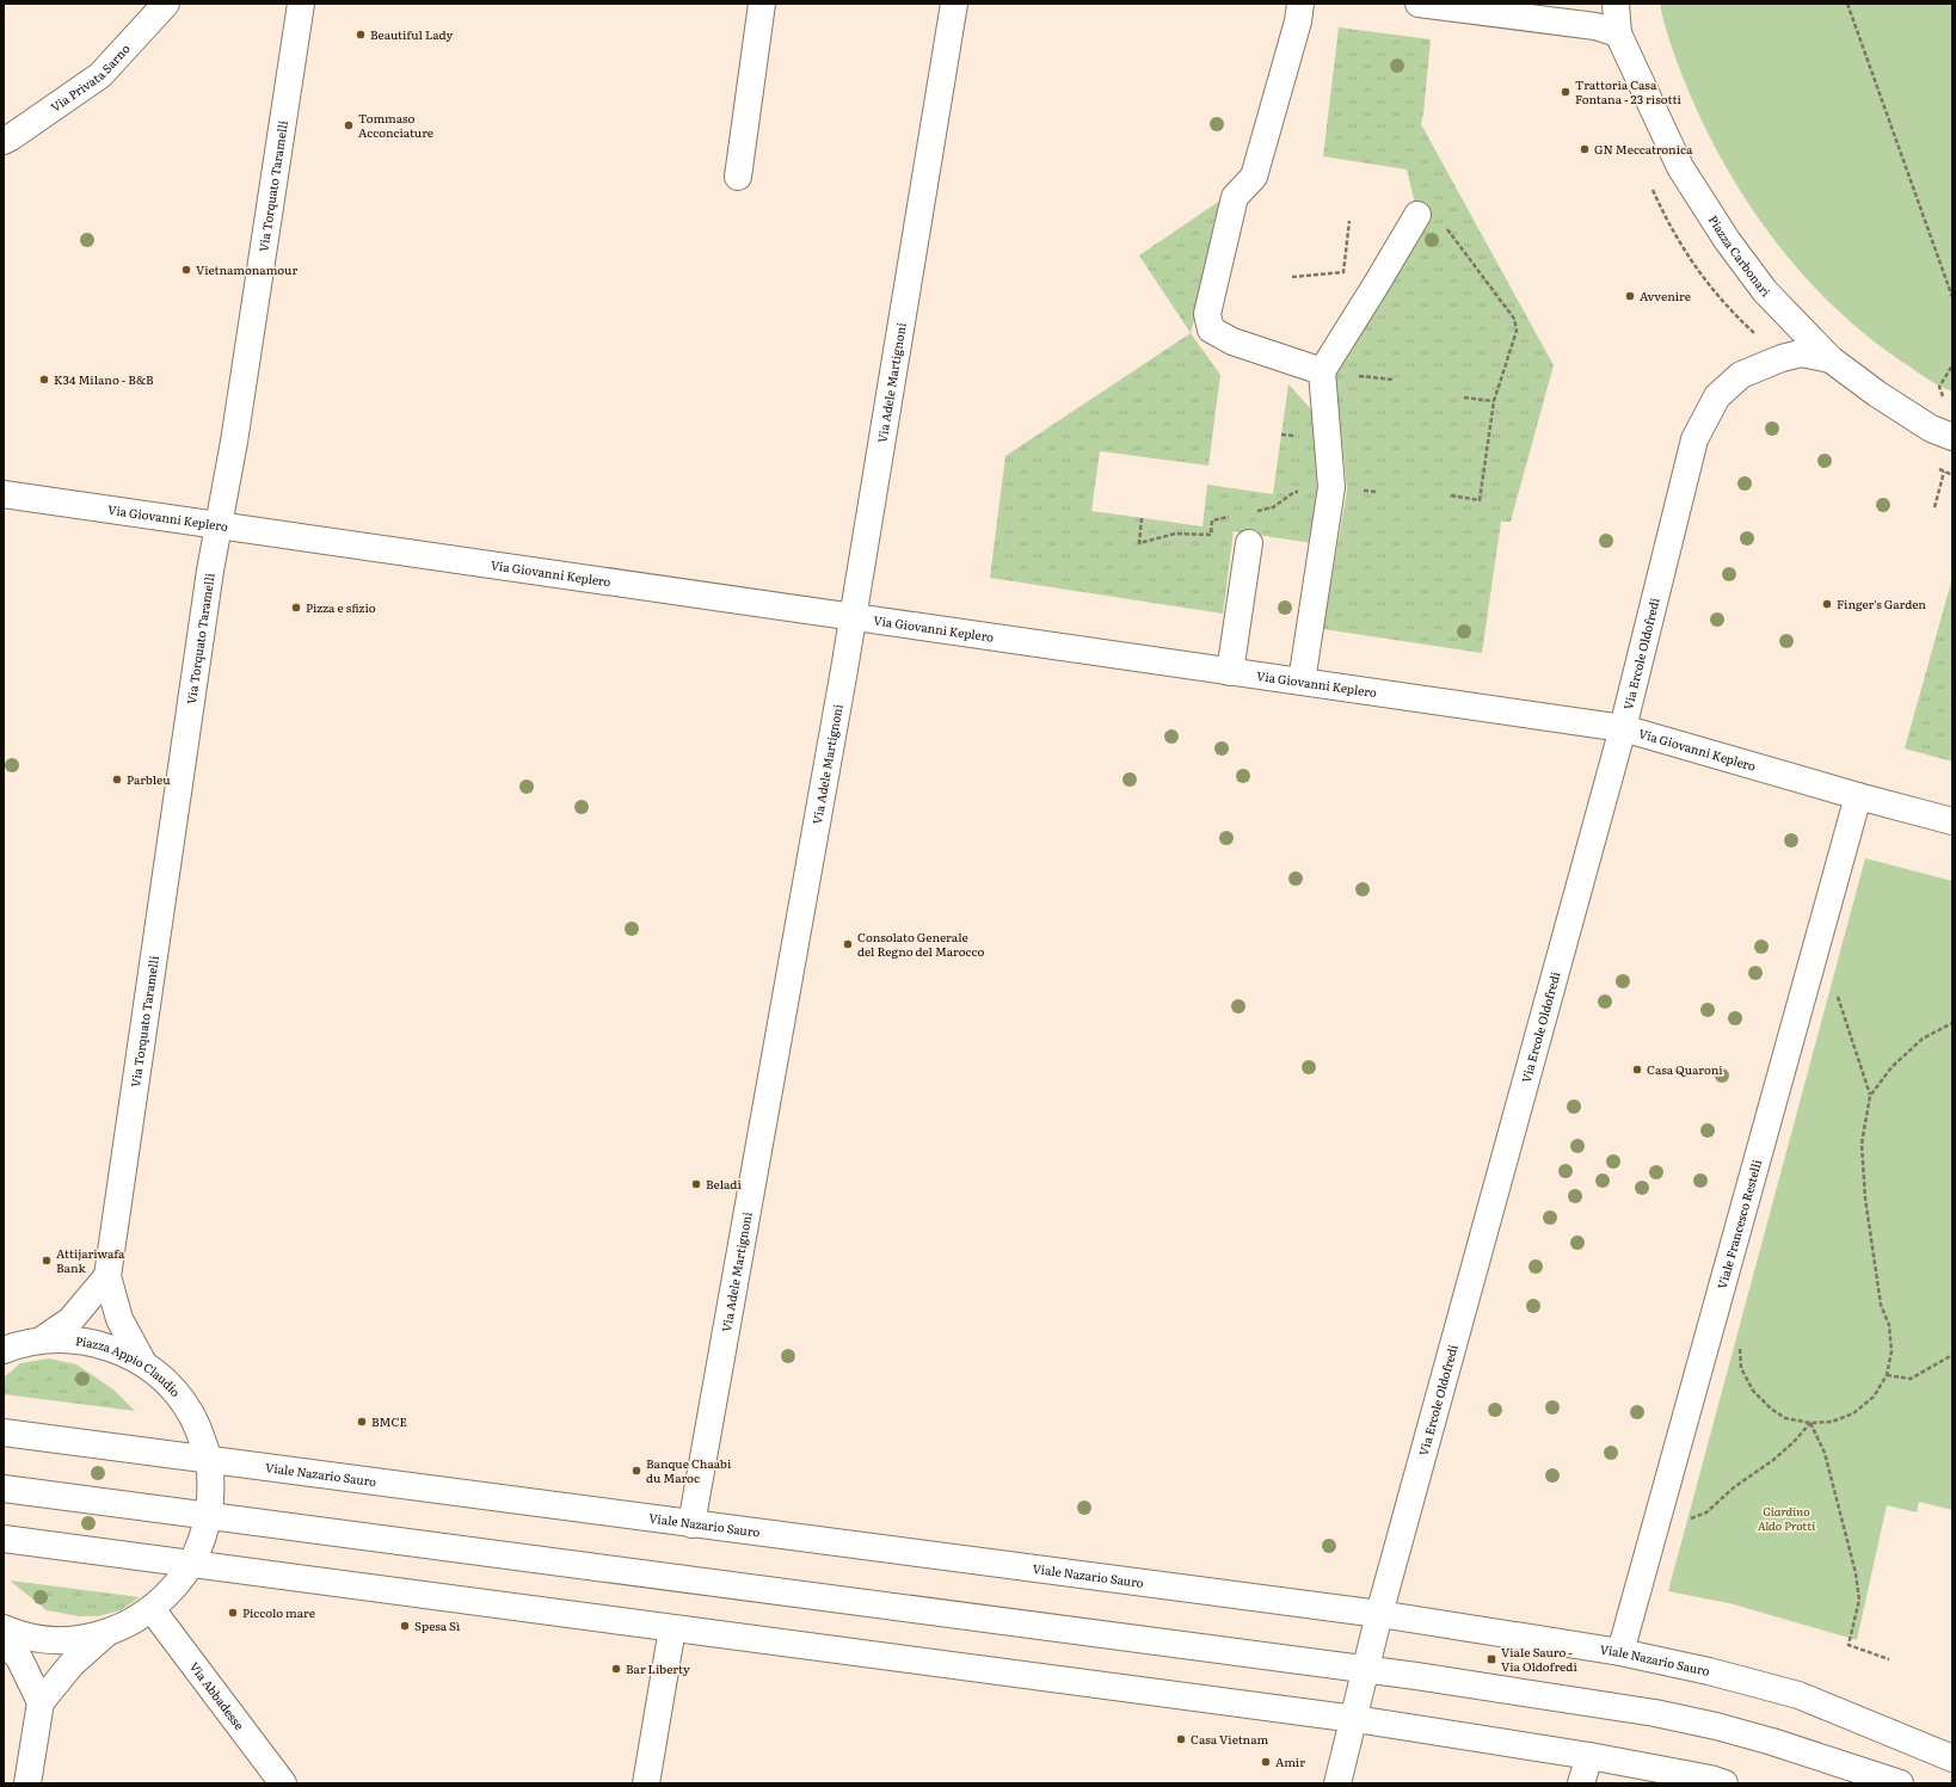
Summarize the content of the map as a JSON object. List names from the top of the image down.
{
  "streets": {
    "street": [
      "Via Privata Sarno",
      "Via Torquato Taramelli",
      "Piazza Carbonari",
      "Via Adele Martignoni",
      "Via Giovanni Keplero",
      "Via Ercole Oldofredi",
      "Viale Francesco Restelli",
      "Piazza Appio Claudio",
      "Viale Nazario Sauro",
      "Via Abbadesse"
    ]
  },
  "crossings": [
    ["Via Torquato Taramelli", "Via Giovanni Keplero"],
    ["Via Torquato Taramelli", "Piazza Appio Claudio"],
    ["Piazza Carbonari", "Via Ercole Oldofredi"],
    ["Via Adele Martignoni", "Via Giovanni Keplero"],
    ["Via Adele Martignoni", "Viale Nazario Sauro"],
    ["Via Giovanni Keplero", "Via Ercole Oldofredi"],
    ["Via Giovanni Keplero", "Viale Francesco Restelli"],
    ["Via Ercole Oldofredi", "Viale Nazario Sauro"],
    ["Viale Francesco Restelli", "Viale Nazario Sauro"],
    ["Piazza Appio Claudio", "Viale Nazario Sauro"],
    ["Piazza Appio Claudio", "Via Abbadesse"]
  ],
  "parks": ["Giardino Aldo Protti"],
  "places": {
    "other": [
      "Beautiful Lady",
      "Trattoria Casa Fontana - 23 risotti",
      "Tommaso Acconciature",
      "GN Meccatronica",
      "Vietnamonamour",
      "Avvenire",
      "K34 Milano - B&B",
      "Finger's Garden",
      "Pizza e sfizio",
      "Parbleu",
      "Consolato Generale del Regno del Marocco",
      "Casa Quaroni",
      "Beladi",
      "Attijariwafa Bank",
      "BMCE",
      "Banque Chaabi du Maroc",
      "Piccolo mare",
      "Spesa Sì",
      "Bar Liberty",
      "Casa Vietnam",
      "Amir"
    ],
    "transit": ["Viale Sauro - Via Oldofredi"]
  }
}
